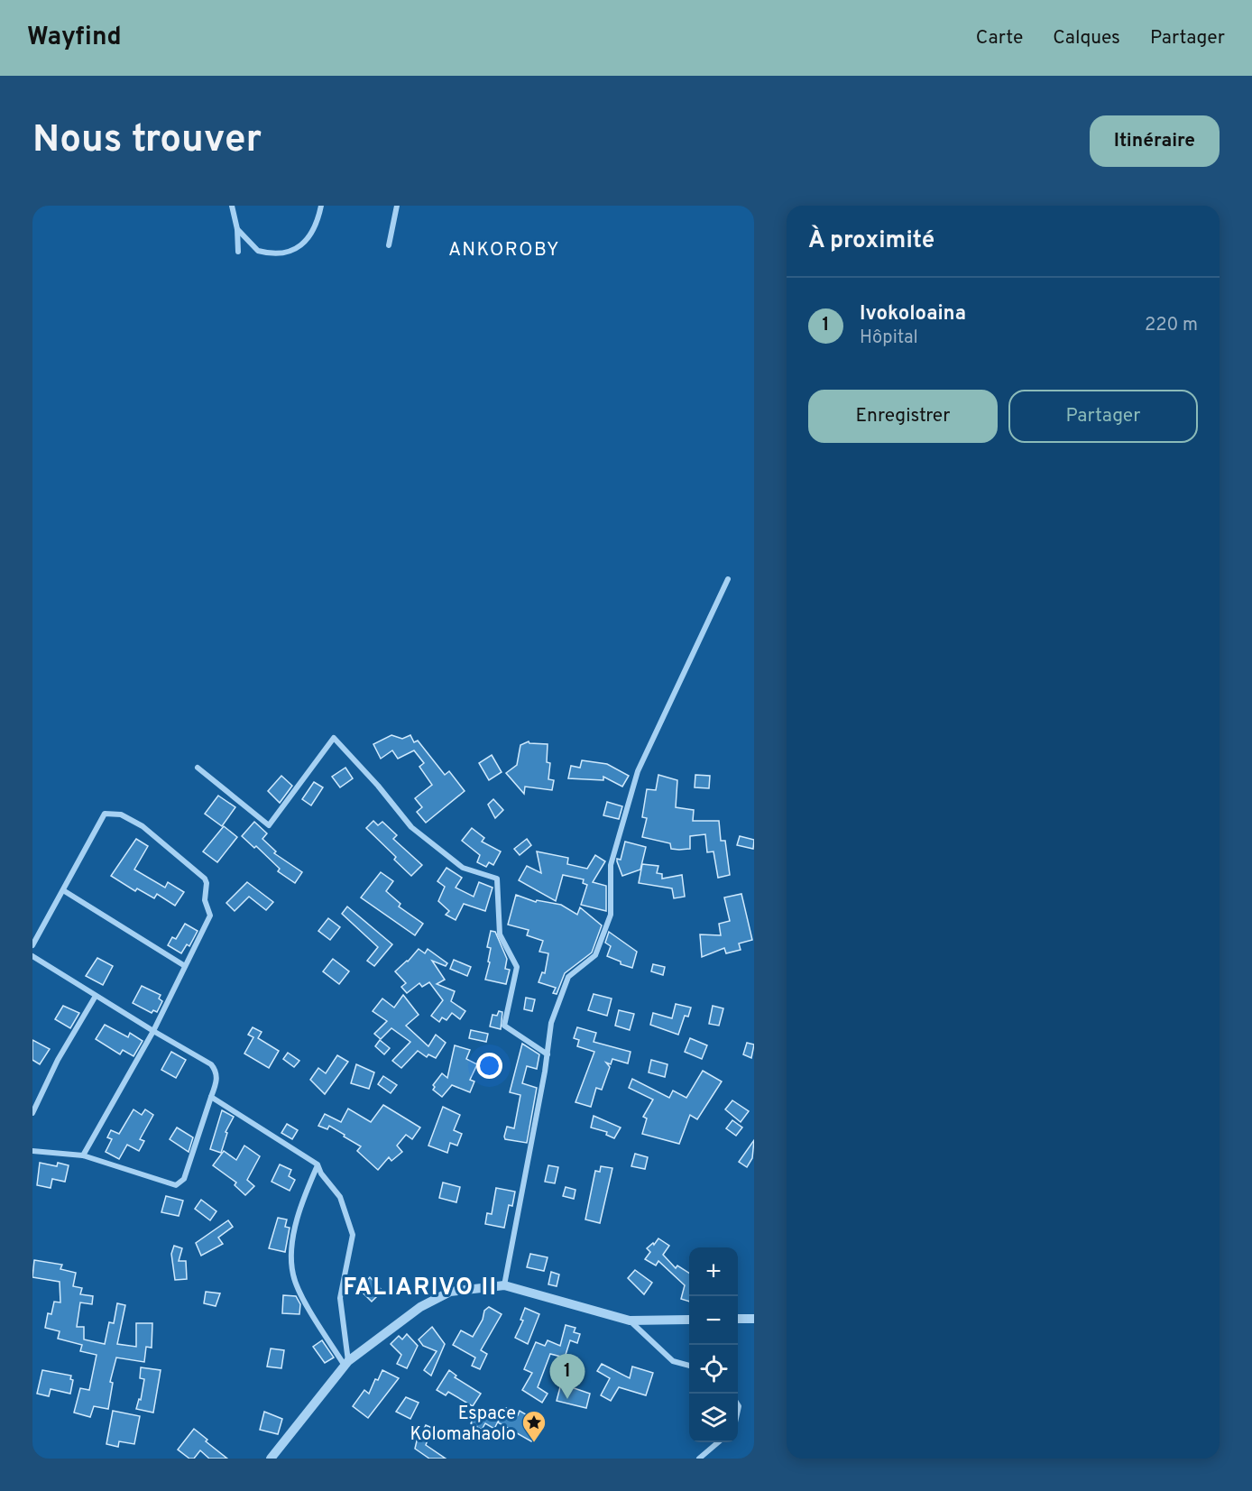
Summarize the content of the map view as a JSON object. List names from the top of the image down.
{
  "districts": ["ANKOROBY", "FALIARIVO II"],
  "places": {
    "place": ["Espace Kolomahaolo"]
  },
  "page": {
    "header": "Wayfind",
    "nav": ["Carte", "Calques", "Partager"],
    "buttons": [
      "Itinéraire",
      ["Enregistrer", "Partager"]
    ],
    "title": "Nous trouver",
    "heading": "À proximité",
    "list": [
      {
        "mark": "1",
        "name": "Ivokoloaina",
        "note": "Hôpital",
        "value": "220 m"
      }
    ],
    "map_buttons": ["+", "−"],
    "pins": "1"
  }
}
